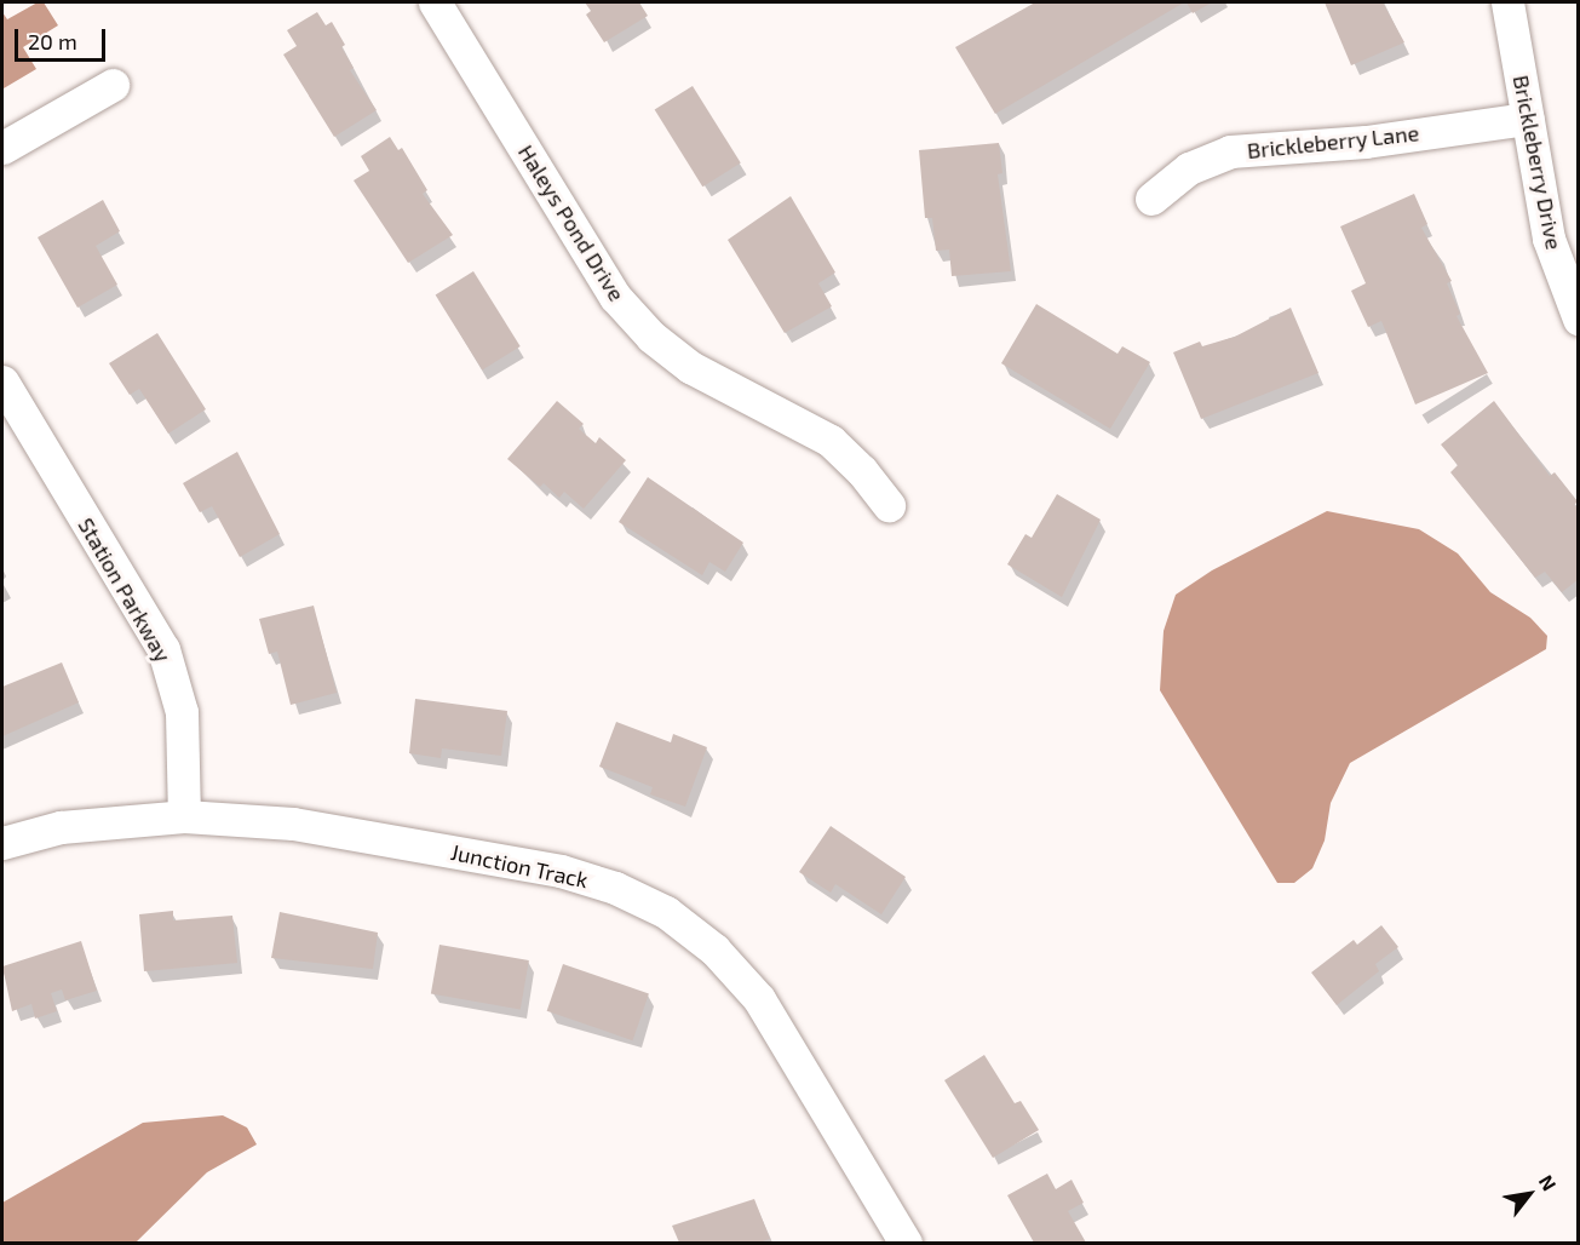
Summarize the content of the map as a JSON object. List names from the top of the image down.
{
  "streets": {
    "street": [
      "Brickleberry Lane",
      "Brickleberry Drive",
      "Haleys Pond Drive",
      "Station Parkway",
      "Junction Track"
    ]
  },
  "crossings": [
    ["Brickleberry Lane", "Brickleberry Drive"],
    ["Station Parkway", "Junction Track"]
  ],
  "scale_bar": "20 m",
  "north": "top right"
}
